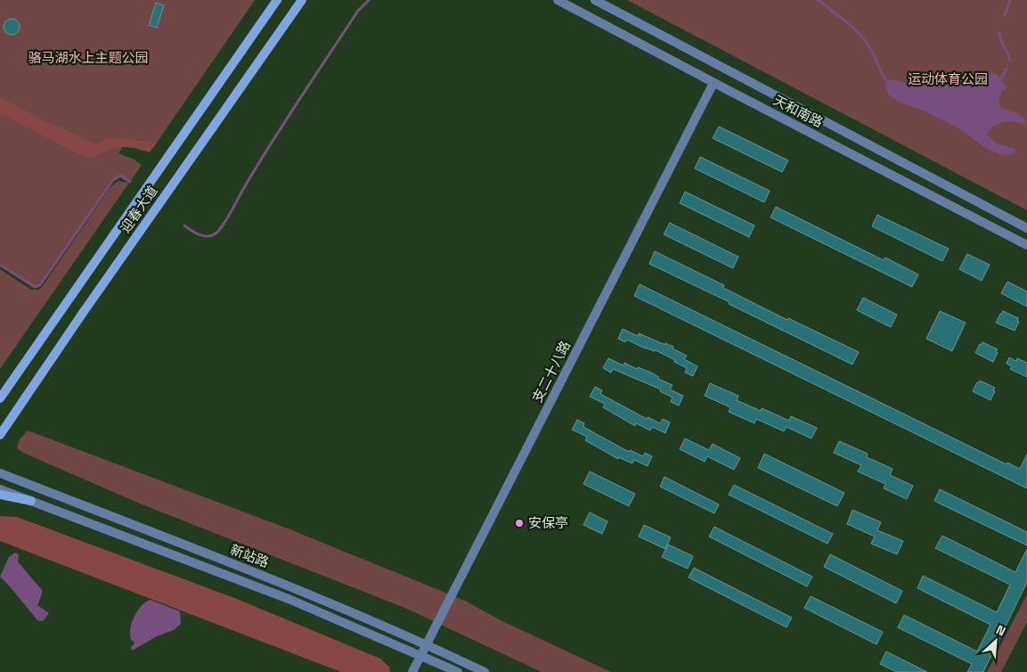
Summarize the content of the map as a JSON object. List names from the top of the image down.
{
  "streets": {
    "main road": ["迎春大道"],
    "street": ["天和南路", "支二十八路", "新站路"]
  },
  "crossings": [
    ["天和南路", "支二十八路"],
    ["支二十八路", "新站路"]
  ],
  "parks": ["骆马湖水上主题公园", "运动体育公园"],
  "places": ["安保亭"],
  "north": "top right"
}
